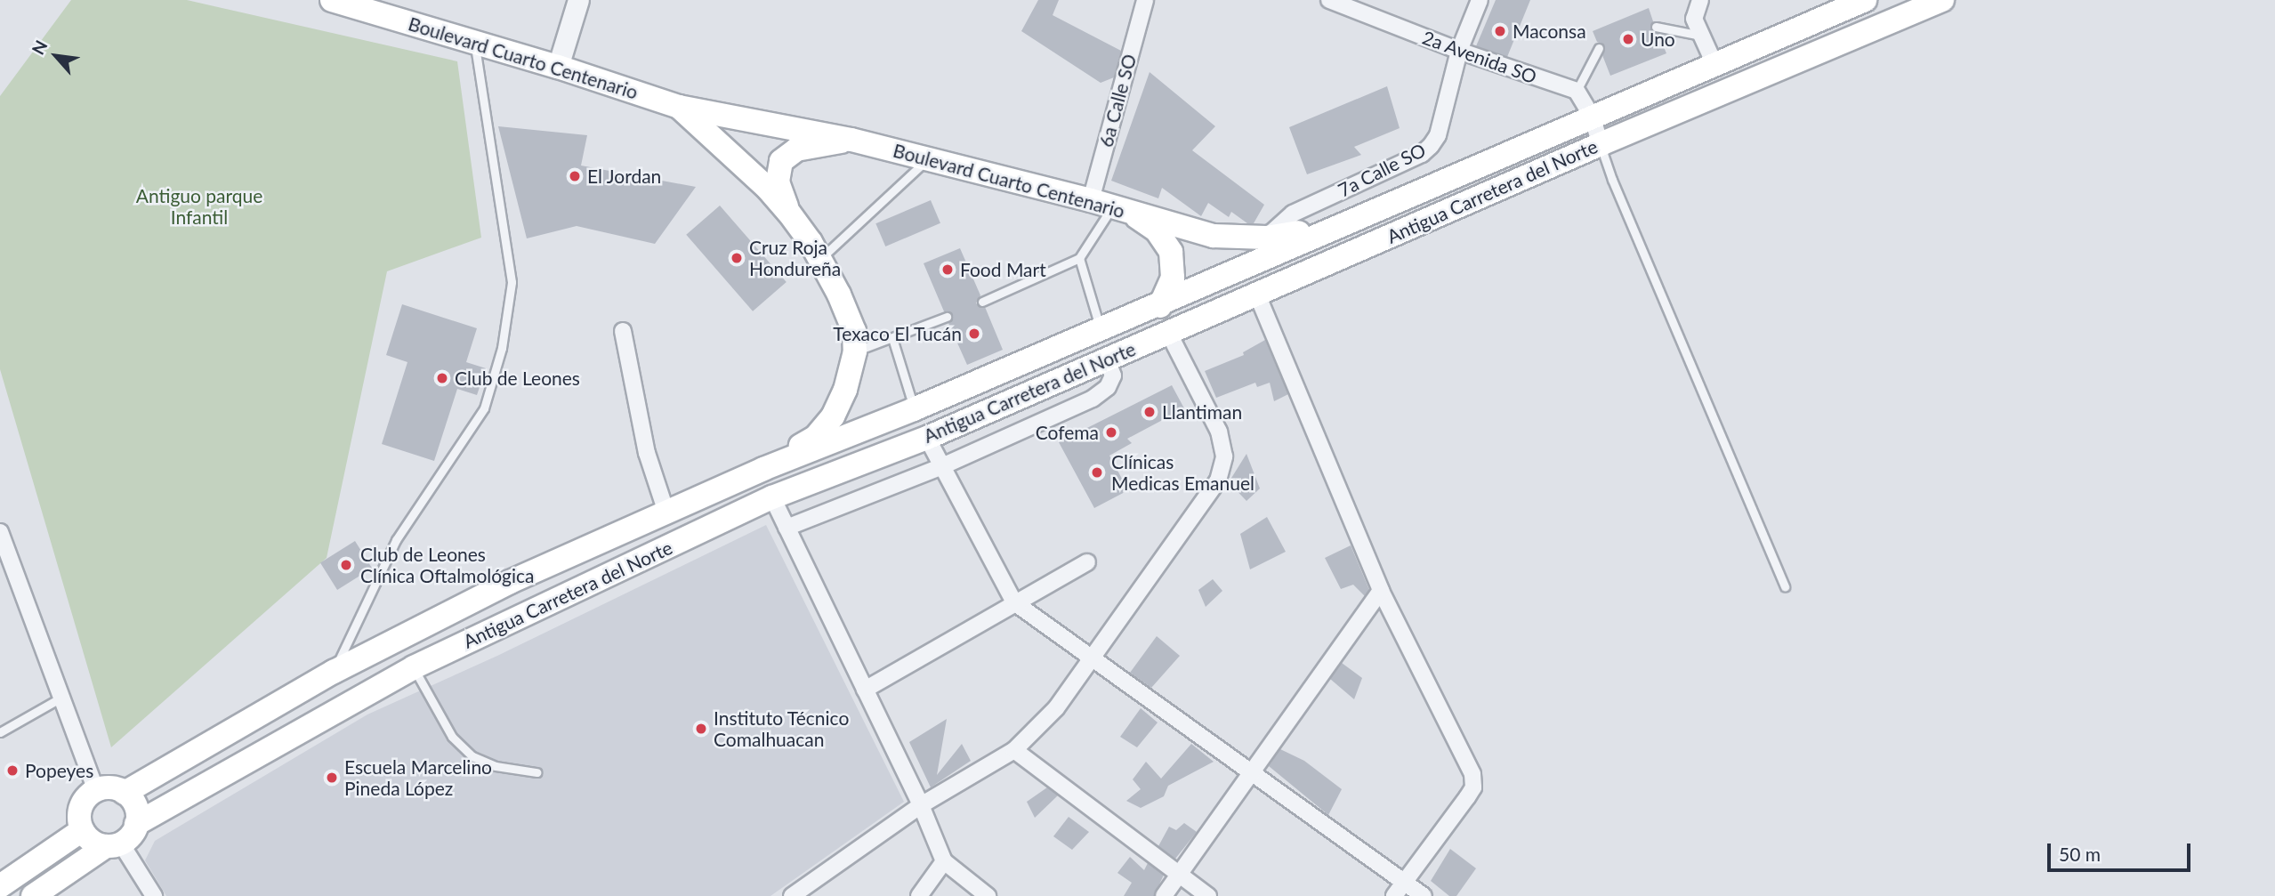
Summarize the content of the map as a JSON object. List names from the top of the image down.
{
  "streets": {
    "main road": ["Boulevard Cuarto Centenario", "Antigua Carretera del Norte"],
    "street": ["2a Avenida SO", "6a Calle SO", "7a Calle SO"]
  },
  "crossings": [
    ["2a Avenida SO", "7a Calle SO"],
    ["Boulevard Cuarto Centenario", "6a Calle SO"],
    ["Boulevard Cuarto Centenario", "7a Calle SO"],
    ["Boulevard Cuarto Centenario", "Antigua Carretera del Norte"]
  ],
  "parks": ["Antiguo parque Infantil"],
  "places": [
    "Maconsa",
    "Uno",
    "El Jordan",
    "Cruz Roja Hondureña",
    "Food Mart",
    "Texaco El Tucán",
    "Club de Leones",
    "Llantiman",
    "Cofema",
    "Clínicas Medicas Emanuel",
    "Club de Leones Clínica Oftalmológica",
    "Instituto Técnico Comalhuacan",
    "Popeyes",
    "Escuela Marcelino Pineda López"
  ],
  "scale_bar": "50 m",
  "north": "top left"
}
